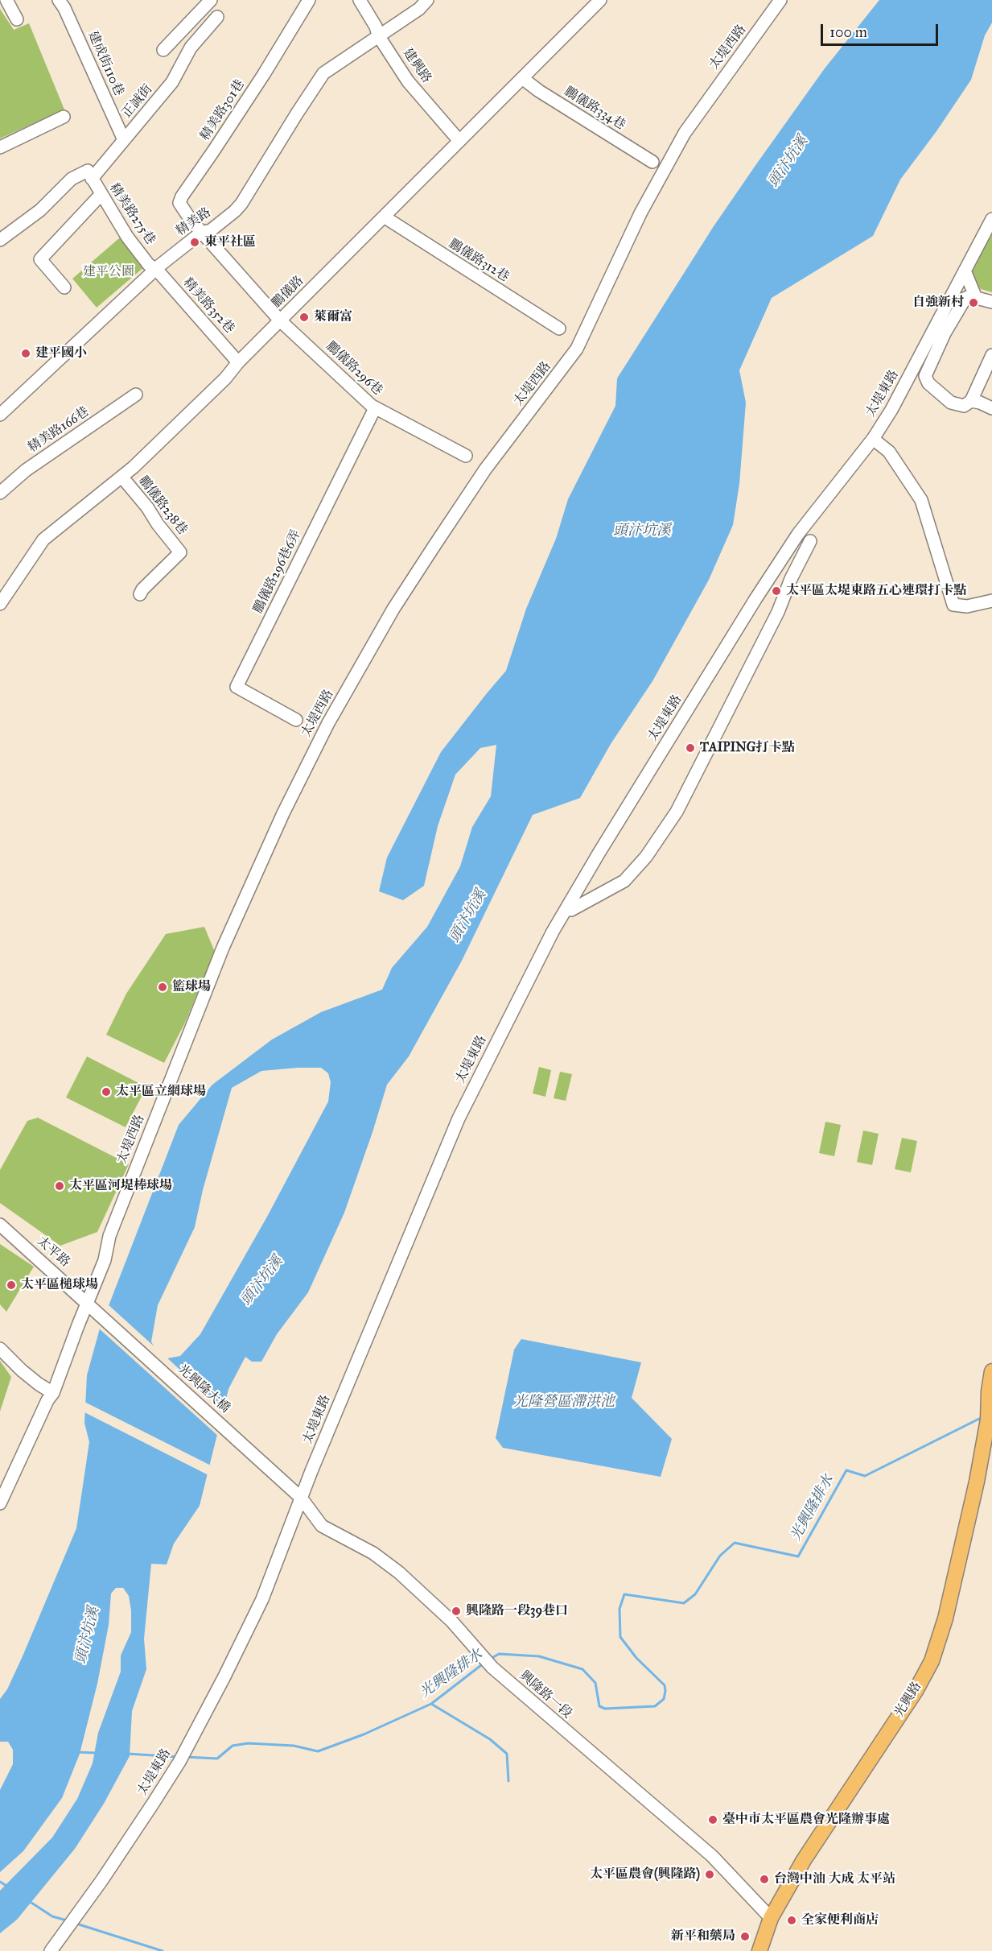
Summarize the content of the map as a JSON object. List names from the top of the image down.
{
  "streets": {
    "main road": ["光興路"],
    "street": [
      "太堤西路",
      "建成街110巷",
      "建興路",
      "正誠街",
      "鵬儀路334巷",
      "精美路301巷",
      "精美路275巷",
      "精美路",
      "鵬儀路312巷",
      "鵬儀路",
      "精美路352巷",
      "鵬儀路296巷",
      "太堤東路",
      "精美路166巷",
      "鵬儀路238巷",
      "鵬儀路296巷6弄",
      "太平路",
      "光興隆大橋",
      "興隆路一段"
    ]
  },
  "crossings": [
    ["太堤西路", "太平路"],
    ["太堤西路", "光興隆大橋"],
    ["建成街110巷", "正誠街"],
    ["建興路", "精美路"],
    ["建興路", "鵬儀路"],
    ["正誠街", "精美路275巷"],
    ["鵬儀路334巷", "鵬儀路"],
    ["精美路301巷", "精美路"],
    ["精美路301巷", "鵬儀路296巷"],
    ["精美路275巷", "精美路"],
    ["精美路275巷", "精美路352巷"],
    ["精美路", "精美路352巷"],
    ["精美路", "鵬儀路296巷"],
    ["鵬儀路312巷", "鵬儀路"],
    ["鵬儀路", "精美路352巷"],
    ["鵬儀路", "鵬儀路296巷"],
    ["鵬儀路", "鵬儀路238巷"],
    ["鵬儀路296巷", "鵬儀路296巷6弄"],
    ["太堤東路", "光興隆大橋"],
    ["太堤東路", "興隆路一段"],
    ["太平路", "光興隆大橋"],
    ["光興隆大橋", "興隆路一段"],
    ["興隆路一段", "光興路"]
  ],
  "water": ["頭汴坑溪", "光隆營區滯洪池", "光興隆排水"],
  "parks": ["建平公園"],
  "places": [
    "東平社區",
    "自強新村",
    "萊爾富",
    "建平國小",
    "太平區太堤東路五心連環打卡點",
    "TAIPING打卡點",
    "籃球場",
    "太平區立網球場",
    "太平區河堤棒球場",
    "太平區槌球場",
    "興隆路一段39巷口",
    "臺中市太平區農會光隆辦事處",
    "太平區農會(興隆路)",
    "台灣中油 大成 太平站",
    "全家便利商店",
    "新平和藥局"
  ],
  "scale_bar": "100 m"
}
